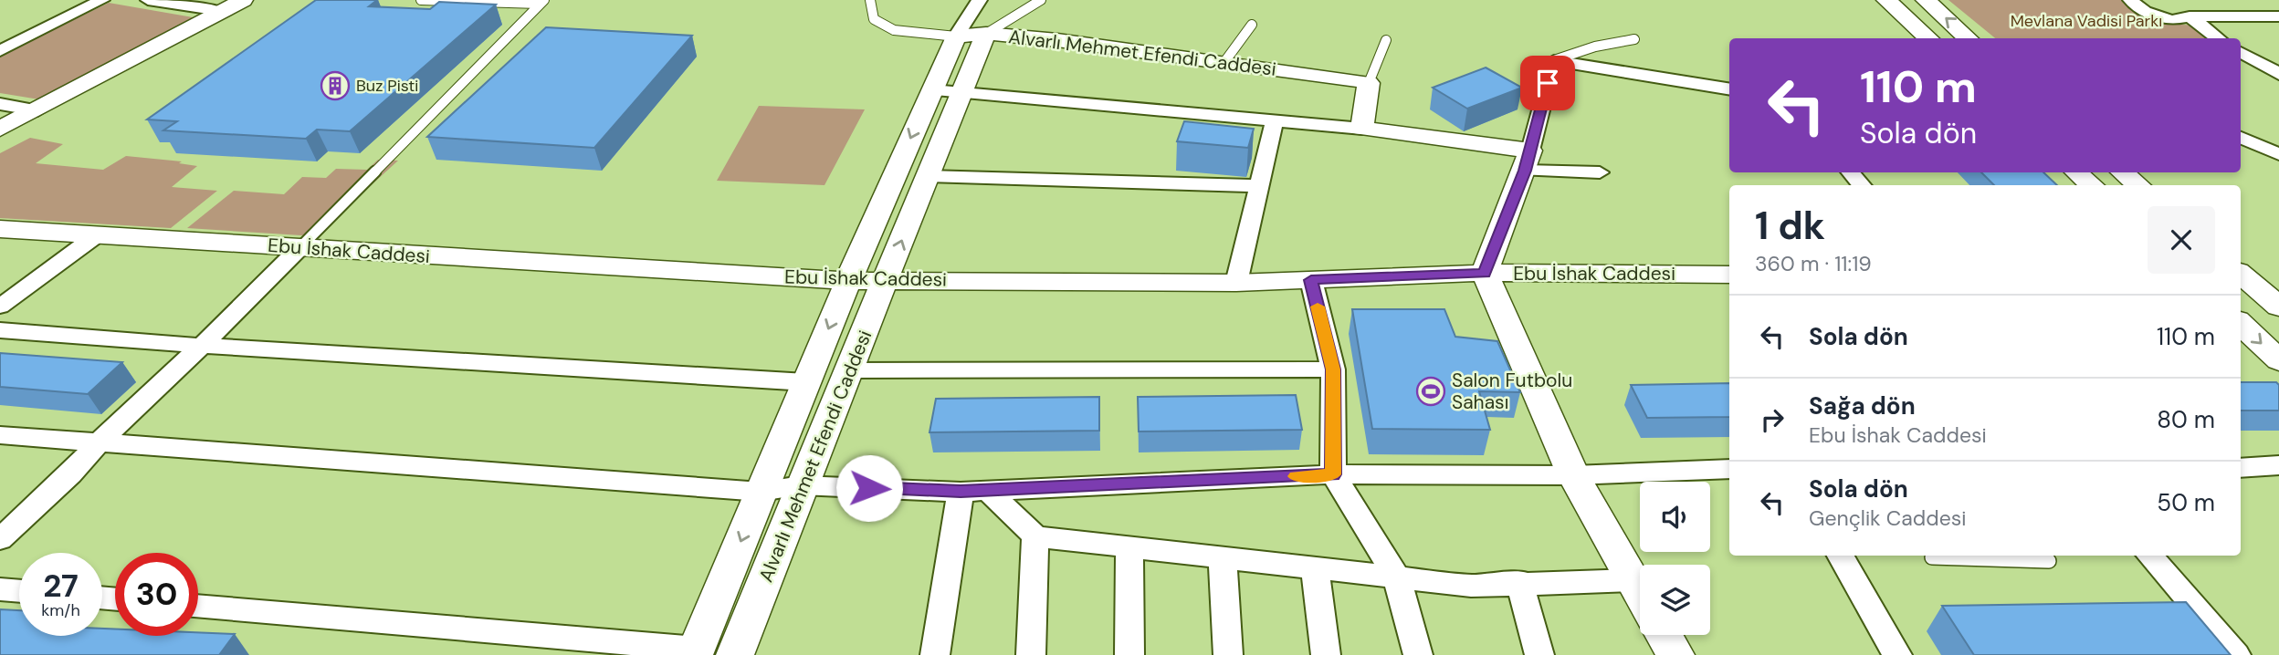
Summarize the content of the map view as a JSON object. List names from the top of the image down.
{
  "streets": {
    "street": ["Alvarlı Mehmet Efendi Caddesi", "Ebu İshak Caddesi"]
  },
  "crossings": [
    ["Alvarlı Mehmet Efendi Caddesi", "Ebu İshak Caddesi"]
  ],
  "parks": ["Mevlana Vadisi Parkı"],
  "places": {
    "building": ["Buz Pisti"],
    "sports": ["Salon Futbolu Sahası"]
  },
  "page": {
    "turn": ["110 m", "Sola dön"],
    "heading": ["1 dk", "360 m · 11:19"],
    "list": [
      {
        "name": "Sola dön",
        "value": "110 m"
      },
      {
        "name": "Sağa dön",
        "note": "Ebu İshak Caddesi",
        "value": "80 m"
      },
      {
        "name": "Sola dön",
        "note": "Gençlik Caddesi",
        "value": "50 m"
      }
    ],
    "speed": "27 km/h",
    "limit": "30"
  }
}
